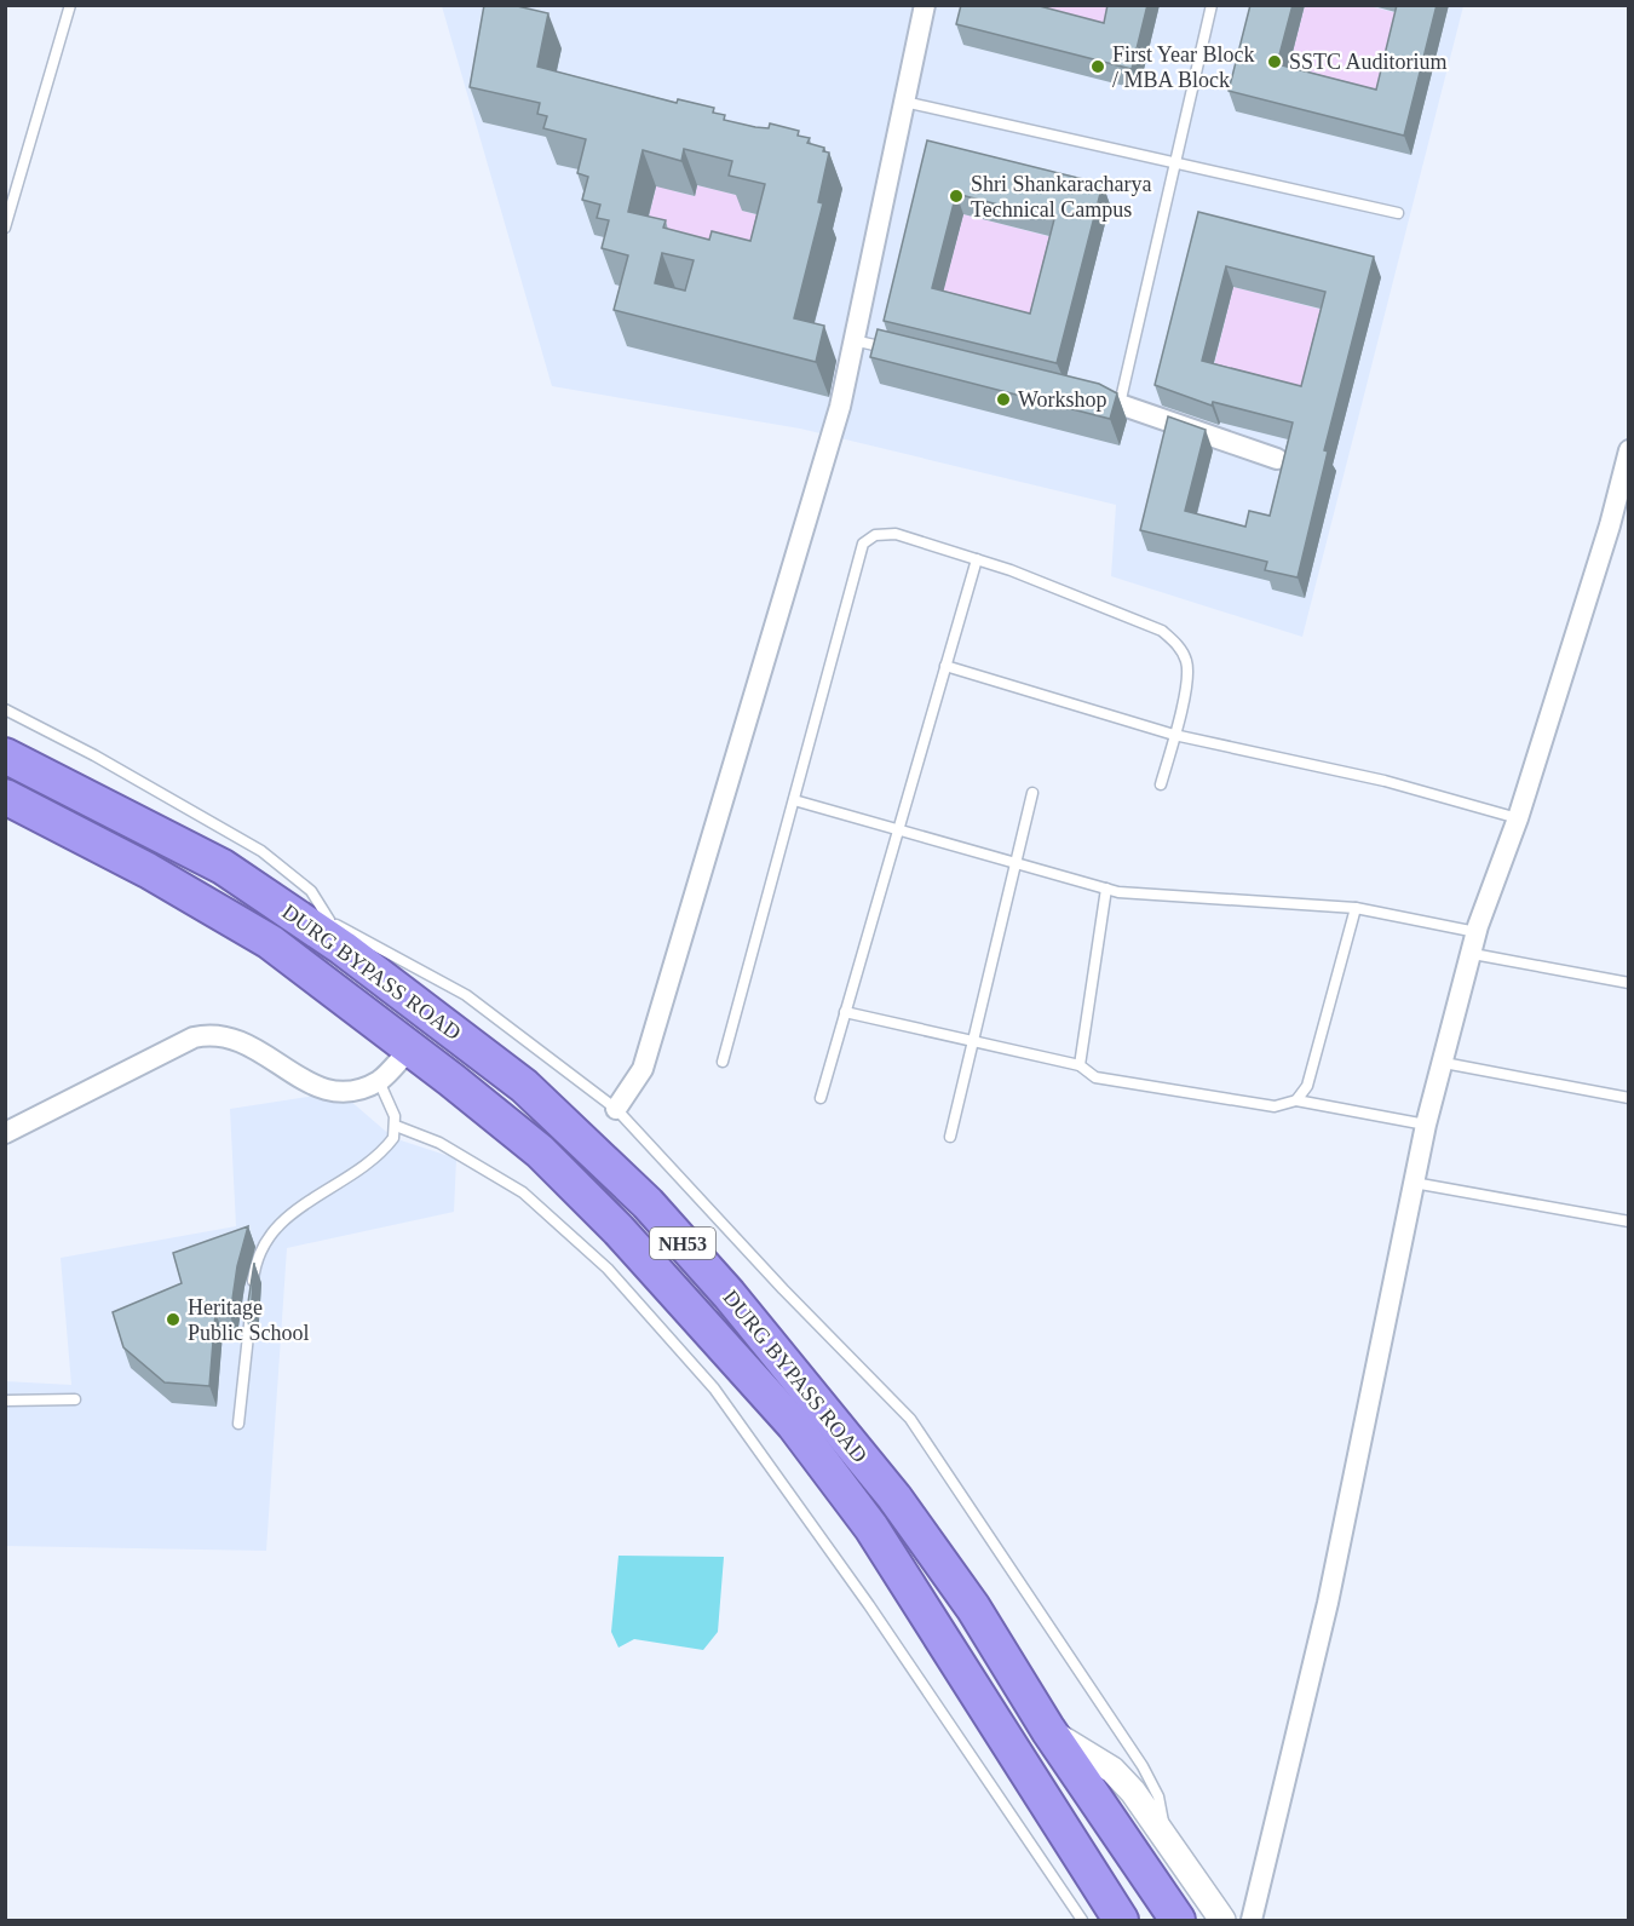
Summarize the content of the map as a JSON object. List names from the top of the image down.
{
  "streets": {
    "highway": ["DURG BYPASS ROAD", "NH53"]
  },
  "places": [
    "SSTC Auditorium",
    "First Year Block / MBA Block",
    "Shri Shankaracharya Technical Campus",
    "Workshop",
    "Heritage Public School"
  ]
}
